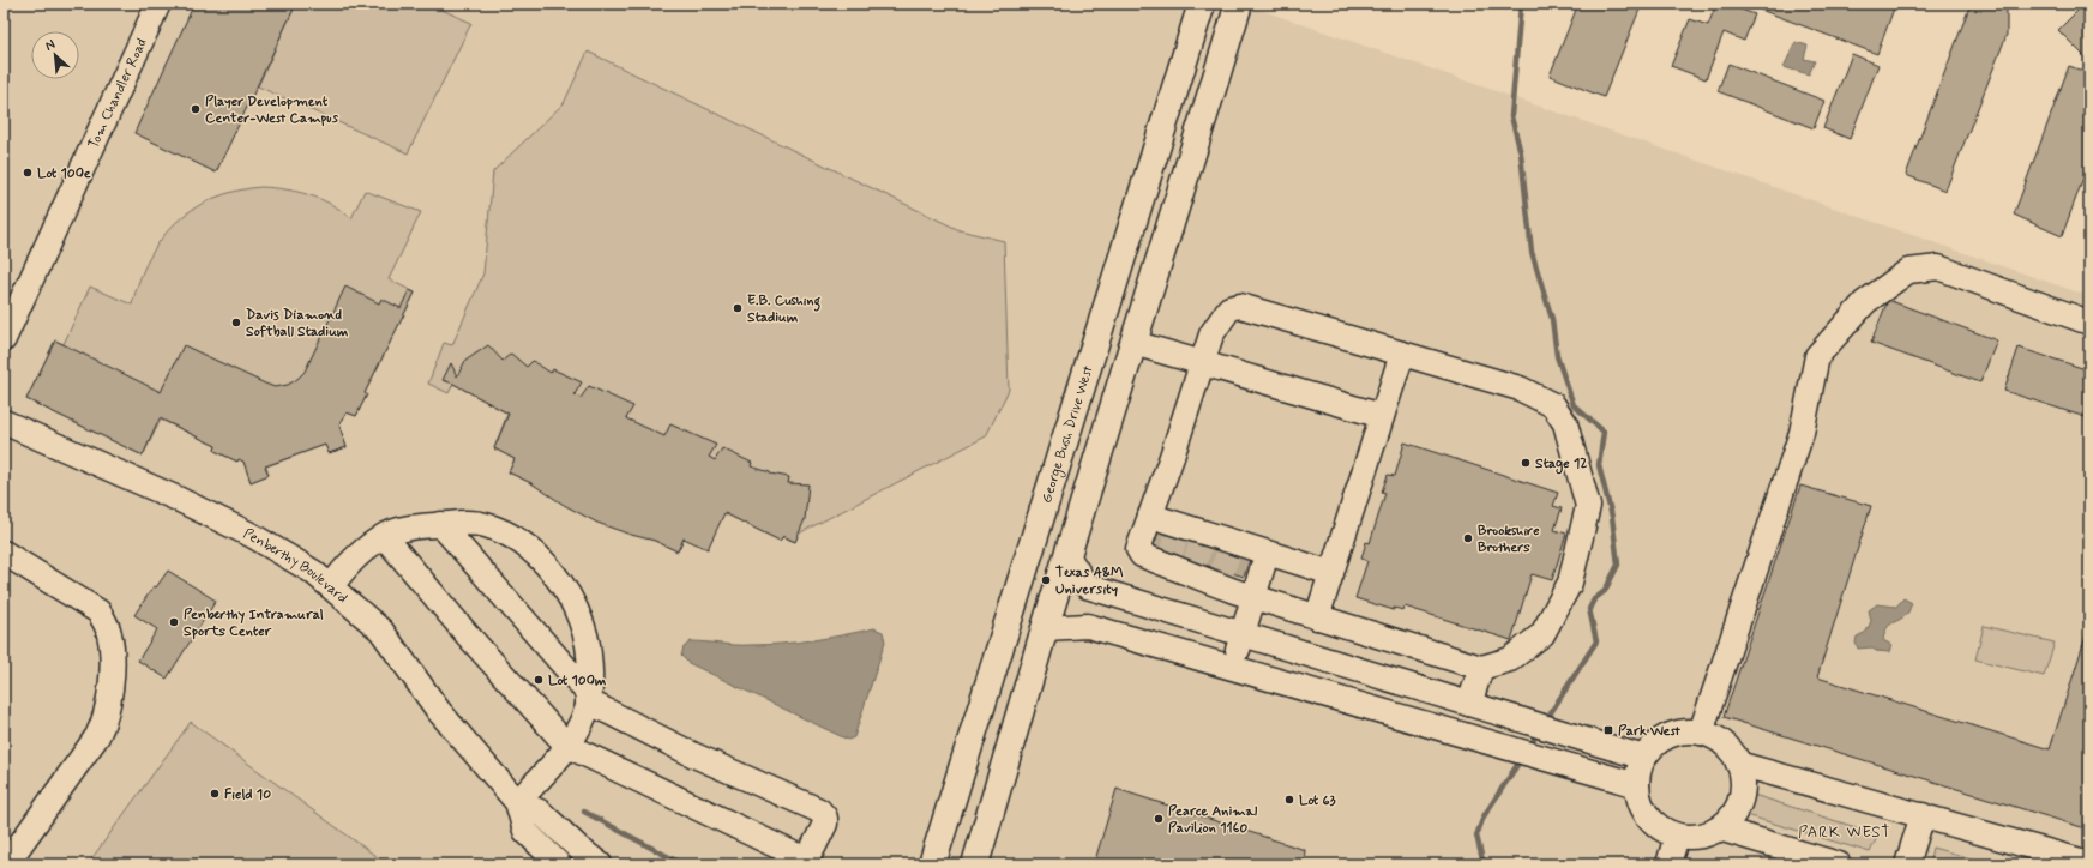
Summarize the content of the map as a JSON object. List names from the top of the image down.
{
  "streets": {
    "main road": ["George Bush Drive West"],
    "street": ["Tom Chandler Road", "Penberthy Boulevard"]
  },
  "districts": ["PARK WEST"],
  "places": {
    "other": [
      "Player Development Center-West Campus",
      "Lot 100e",
      "E.B. Cushing Stadium",
      "Davis Diamond Softball Stadium",
      "Stage 12",
      "Brookshire Brothers",
      "Texas A&M University",
      "Penberthy Intramural Sports Center",
      "Lot 100m",
      "Field 10",
      "Lot 63",
      "Pearce Animal Pavilion 1160"
    ],
    "transit": ["Park West"]
  },
  "north": "top left"
}
